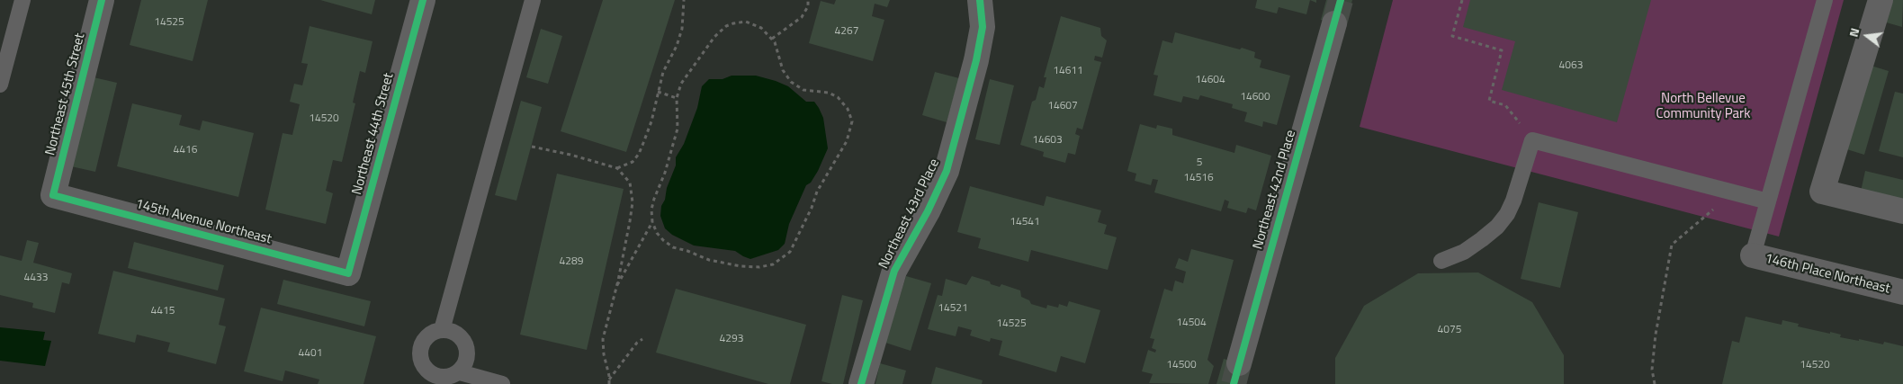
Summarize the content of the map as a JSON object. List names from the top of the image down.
{
  "streets": {
    "street": [
      "Northeast 45th Street",
      "Northeast 44th Street",
      "Northeast 42nd Place",
      "Northeast 43rd Place",
      "145th Avenue Northeast",
      "146th Place Northeast"
    ]
  },
  "crossings": [
    ["Northeast 45th Street", "145th Avenue Northeast"],
    ["Northeast 44th Street", "145th Avenue Northeast"]
  ],
  "parks": ["North Bellevue Community Park"],
  "house_numbers": [
    "14525",
    "4267",
    "4063",
    "14611",
    "14604",
    "14600",
    "14607",
    "14520",
    "14603",
    "4416",
    "5",
    "14516",
    "14541",
    "4289",
    "4433",
    "14521",
    "4415",
    "14504",
    "14525",
    "4075",
    "4293",
    "4401",
    "14500",
    "14520"
  ],
  "north": "left"
}
